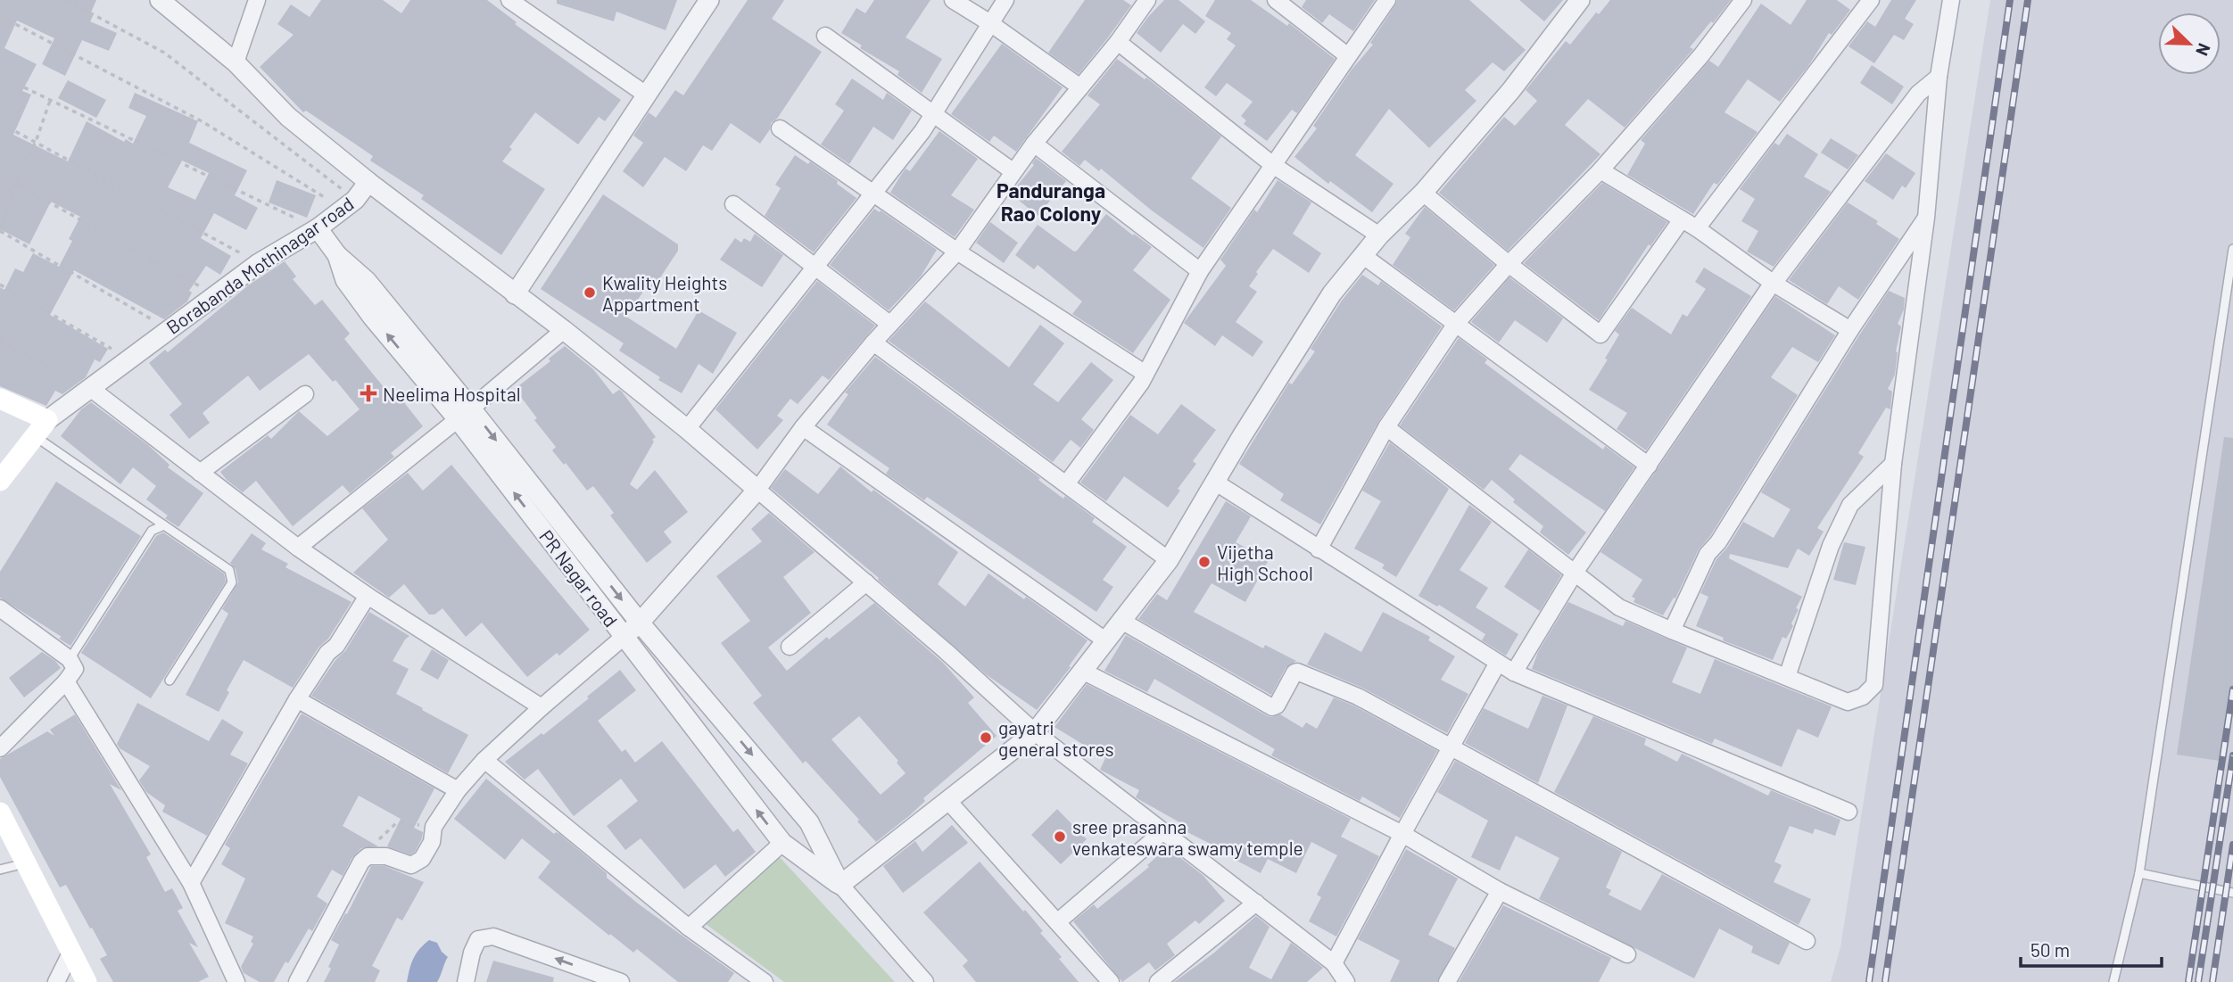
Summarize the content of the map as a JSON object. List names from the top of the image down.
{
  "streets": {
    "main road": ["Borabanda Mothinagar road"],
    "street": ["PR Nagar road"]
  },
  "crossings": [
    ["Borabanda Mothinagar road", "PR Nagar road"]
  ],
  "districts": ["Panduranga Rao Colony"],
  "places": {
    "other": [
      "Kwality Heights Appartment",
      "Vijetha High School",
      "gayatri general stores",
      "sree prasanna venkateswara swamy temple"
    ],
    "health": ["Neelima Hospital"]
  },
  "scale_bar": "50 m",
  "north": "bottom right"
}
